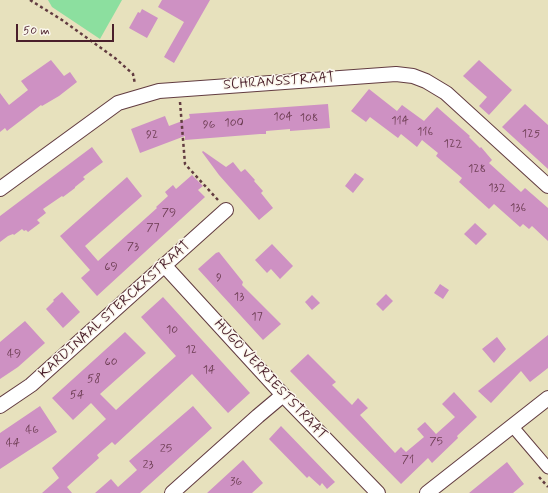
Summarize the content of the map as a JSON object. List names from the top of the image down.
{
  "streets": {
    "street": ["SCHRANSSTRAAT", "KARDINAAL STERCKXSTRAAT", "HUGO VERRIESTSTRAAT"]
  },
  "crossings": [
    ["KARDINAAL STERCKXSTRAAT", "HUGO VERRIESTSTRAAT"]
  ],
  "house_numbers": [
    "104",
    "108",
    "114",
    "100",
    "96",
    "116",
    "125",
    "92",
    "122",
    "128",
    "132",
    "136",
    "79",
    "77",
    "73",
    "69",
    "9",
    "13",
    "17",
    "10",
    "12",
    "49",
    "60",
    "14",
    "58",
    "54",
    "46",
    "75",
    "44",
    "25",
    "71",
    "23",
    "36"
  ],
  "scale_bar": "50 m"
}
